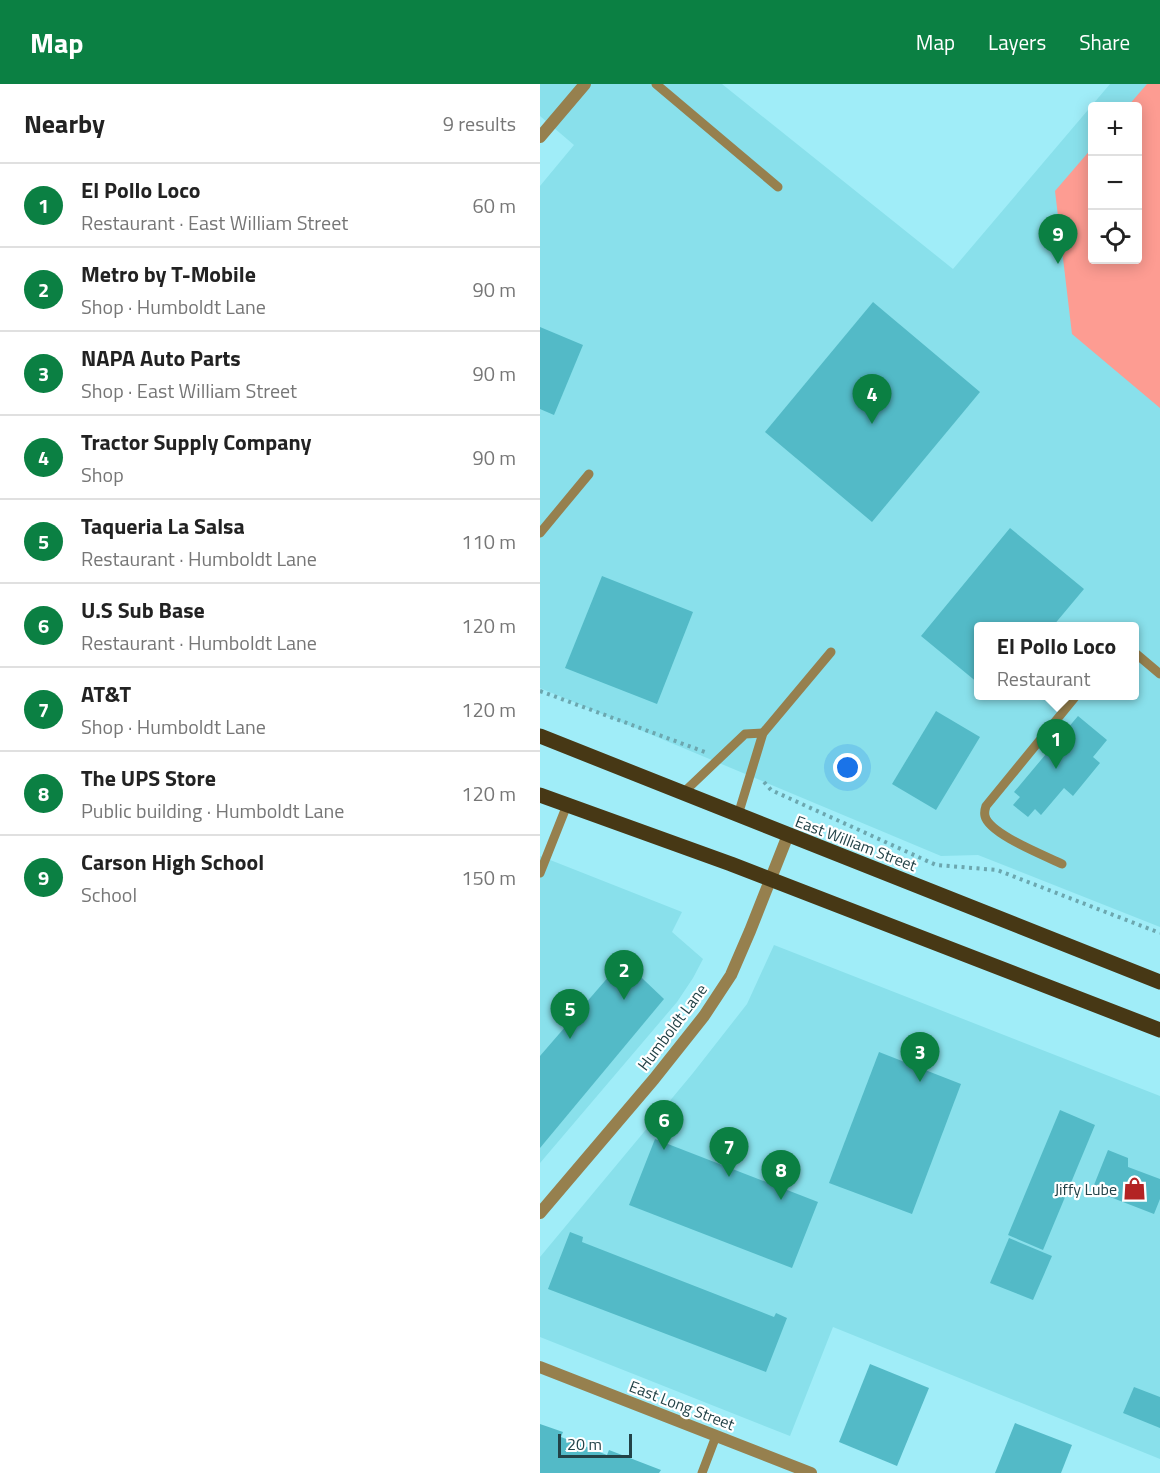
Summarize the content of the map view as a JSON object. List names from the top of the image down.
{
  "streets": {
    "main road": ["East William Street"],
    "street": ["Humboldt Lane", "East Long Street"]
  },
  "crossings": [
    ["East William Street", "Humboldt Lane"]
  ],
  "places": {
    "shop": ["Jiffy Lube"]
  },
  "scale_bar": "20 m",
  "page": {
    "header": "Map",
    "nav": ["Map", "Layers", "Share"],
    "heading": ["Nearby", "9 results"],
    "map_buttons": ["+", "−"],
    "list": [
      {
        "mark": "1",
        "name": "El Pollo Loco",
        "note": "Restaurant · East William Street",
        "value": "60 m"
      },
      {
        "mark": "2",
        "name": "Metro by T-Mobile",
        "note": "Shop · Humboldt Lane",
        "value": "90 m"
      },
      {
        "mark": "3",
        "name": "NAPA Auto Parts",
        "note": "Shop · East William Street",
        "value": "90 m"
      },
      {
        "mark": "4",
        "name": "Tractor Supply Company",
        "note": "Shop",
        "value": "90 m"
      },
      {
        "mark": "5",
        "name": "Taqueria La Salsa",
        "note": "Restaurant · Humboldt Lane",
        "value": "110 m"
      },
      {
        "mark": "6",
        "name": "U.S Sub Base",
        "note": "Restaurant · Humboldt Lane",
        "value": "120 m"
      },
      {
        "mark": "7",
        "name": "AT&T",
        "note": "Shop · Humboldt Lane",
        "value": "120 m"
      },
      {
        "mark": "8",
        "name": "The UPS Store",
        "note": "Public building · Humboldt Lane",
        "value": "120 m"
      },
      {
        "mark": "9",
        "name": "Carson High School",
        "note": "School",
        "value": "150 m"
      }
    ],
    "pins": [
      "9",
      "4",
      "1",
      "2",
      "5",
      "3",
      "6",
      "7",
      "8"
    ],
    "popup": ["El Pollo Loco", "Restaurant"],
    "scale": "20 m"
  }
}
